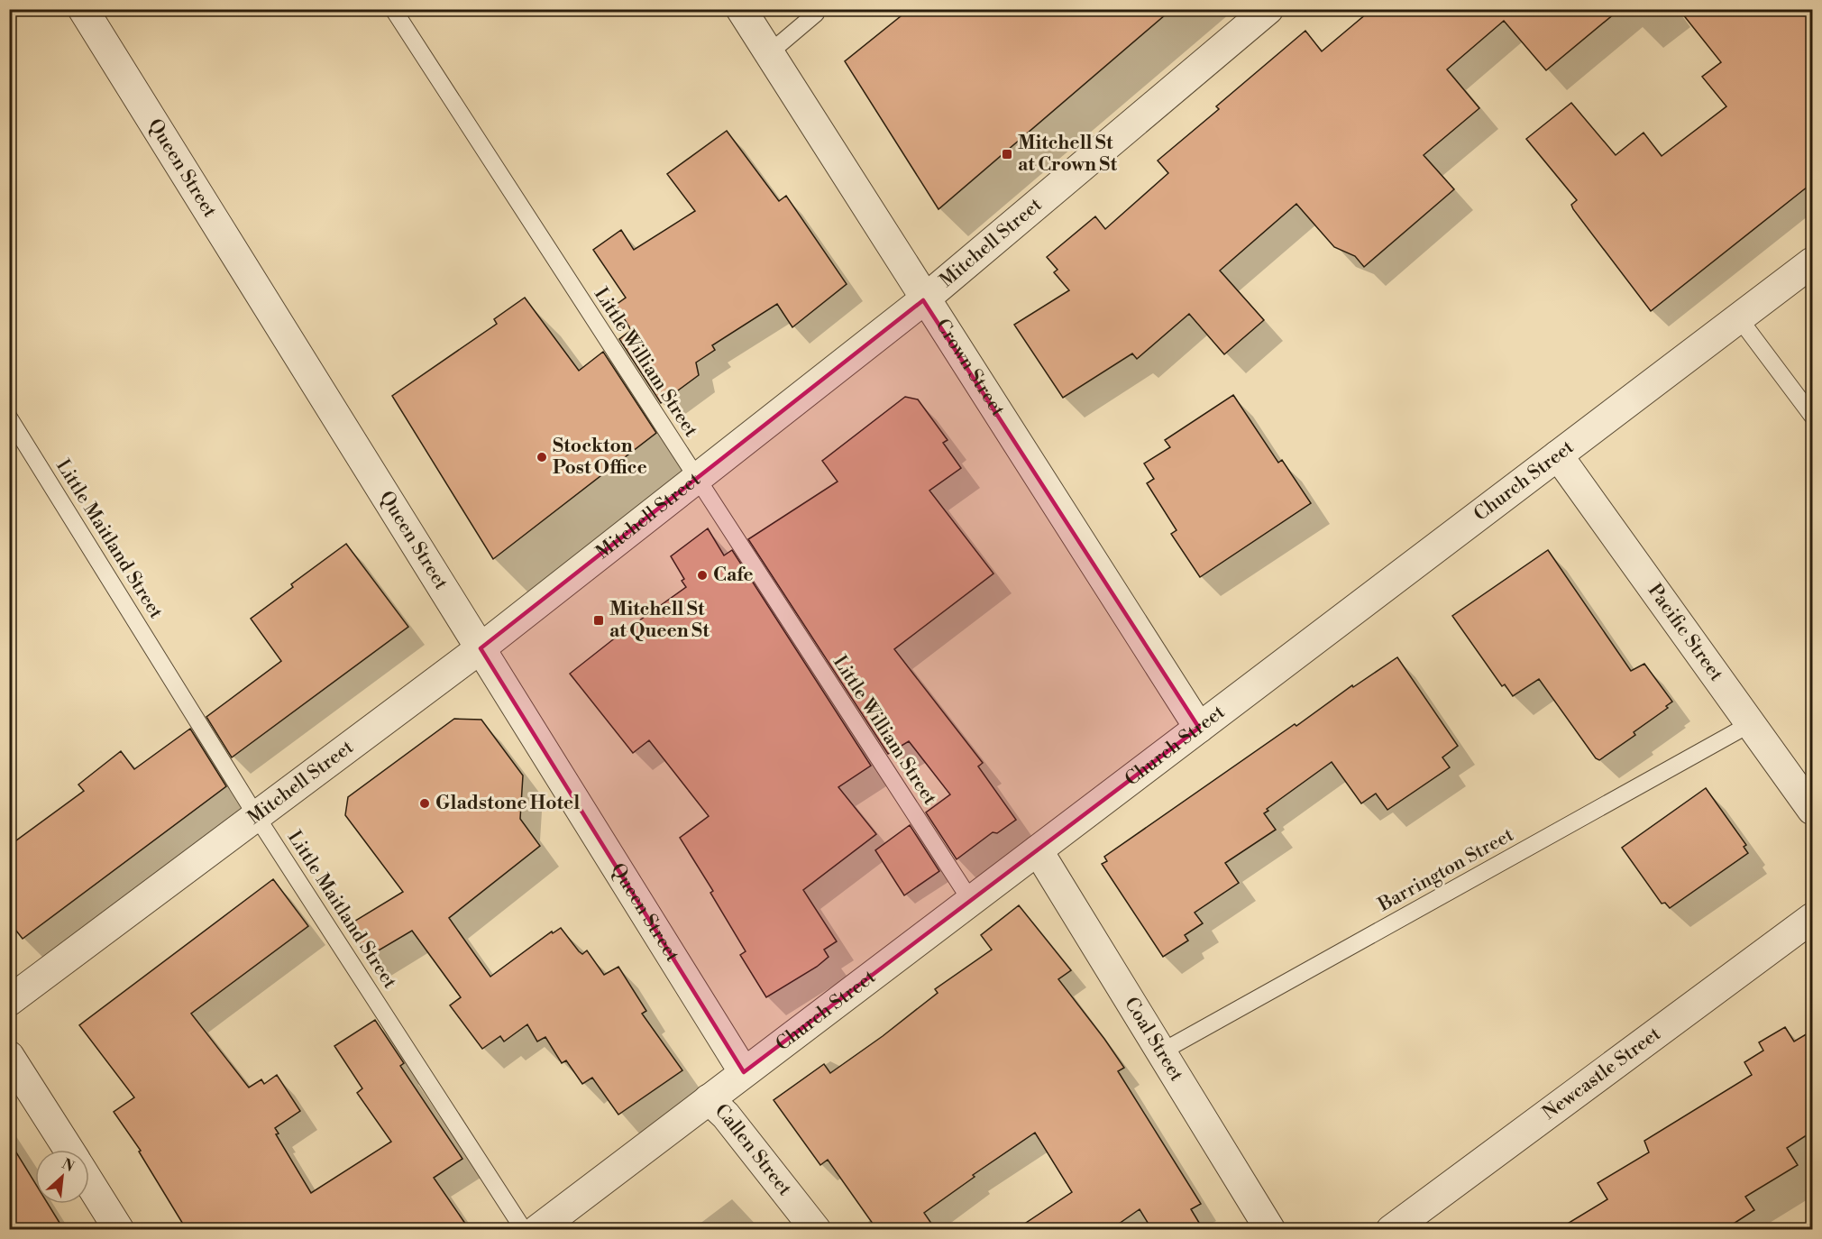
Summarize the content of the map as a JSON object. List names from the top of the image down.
{
  "streets": {
    "street": [
      "Queen Street",
      "Mitchell Street",
      "Crown Street",
      "Church Street",
      "Pacific Street",
      "Coal Street",
      "Newcastle Street",
      "Callen Street"
    ],
    "lane": ["Little William Street", "Little Maitland Street", "Barrington Street"]
  },
  "crossings": [
    ["Queen Street", "Mitchell Street"],
    ["Queen Street", "Church Street"],
    ["Mitchell Street", "Little William Street"],
    ["Mitchell Street", "Crown Street"],
    ["Mitchell Street", "Little Maitland Street"],
    ["Little William Street", "Church Street"],
    ["Crown Street", "Church Street"],
    ["Church Street", "Pacific Street"],
    ["Church Street", "Coal Street"],
    ["Church Street", "Callen Street"],
    ["Pacific Street", "Barrington Street"],
    ["Barrington Street", "Coal Street"]
  ],
  "places": {
    "transit": ["Mitchell St at Crown St", "Mitchell St at Queen St"],
    "other": ["Stockton Post Office", "Cafe", "Gladstone Hotel"]
  },
  "north": "top right"
}
